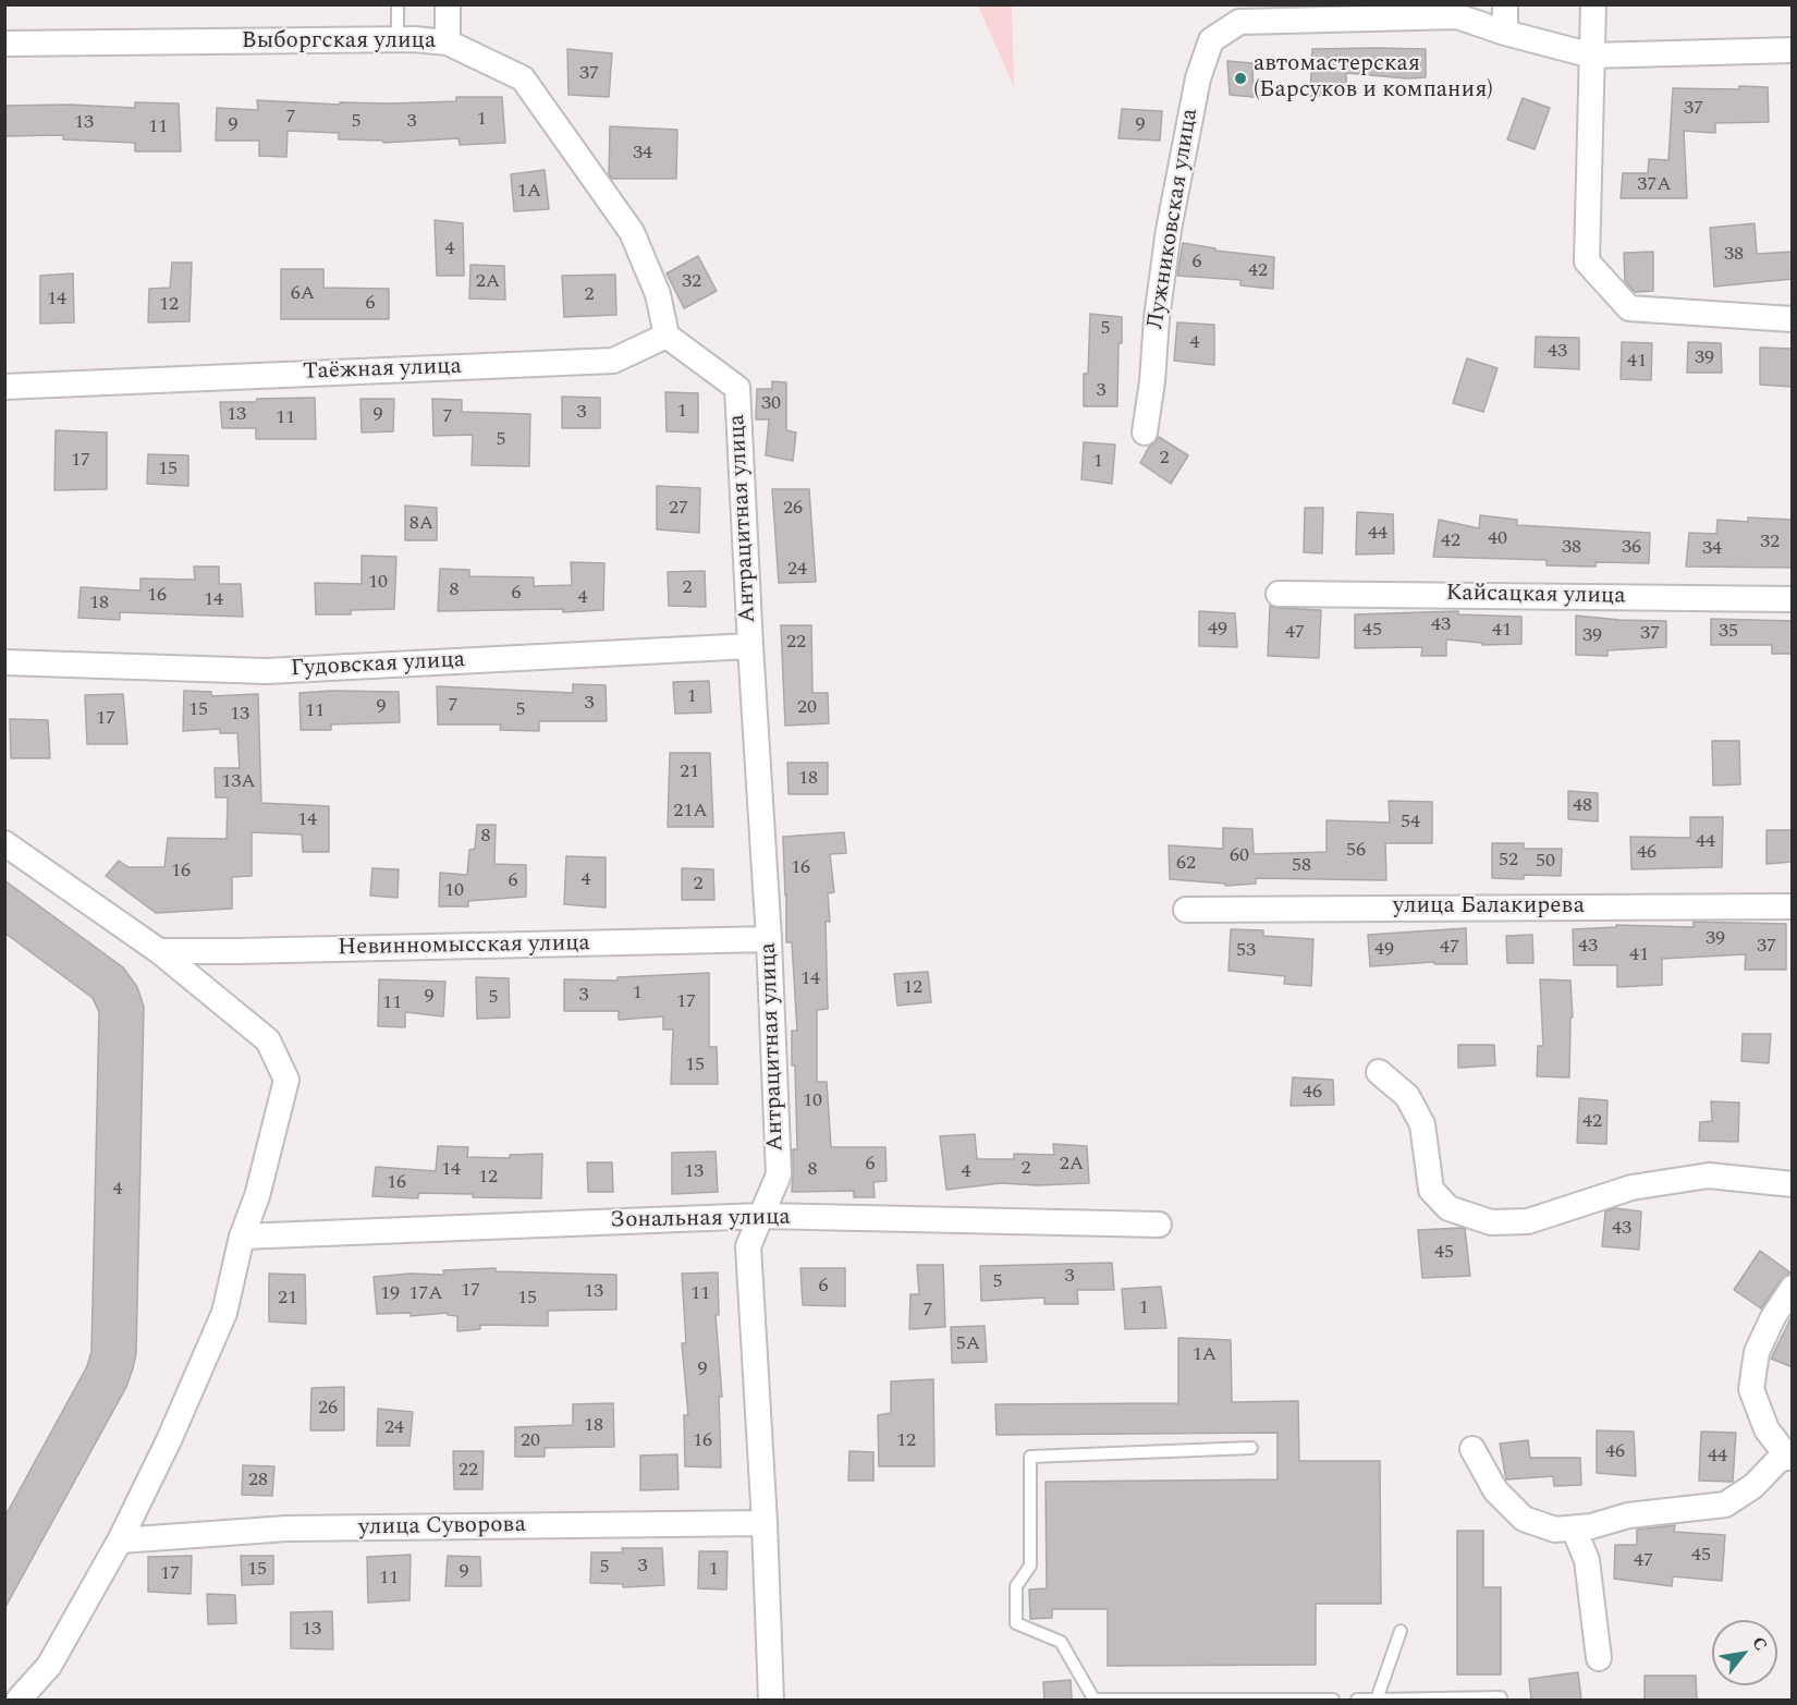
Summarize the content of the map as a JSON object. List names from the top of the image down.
{
  "streets": {
    "street": [
      "Выборгская улица",
      "Лужниковская улица",
      "Таёжная улица",
      "Антрацитная улица",
      "Кайсацкая улица",
      "Гудовская улица",
      "улица Балакирева",
      "Невинномысская улица",
      "Зональная улица",
      "улица Суворова"
    ]
  },
  "crossings": [
    ["Выборгская улица", "Таёжная улица"],
    ["Выборгская улица", "Антрацитная улица"],
    ["Таёжная улица", "Антрацитная улица"],
    ["Антрацитная улица", "Гудовская улица"],
    ["Антрацитная улица", "Невинномысская улица"],
    ["Антрацитная улица", "Зональная улица"],
    ["Антрацитная улица", "улица Суворова"]
  ],
  "places": ["автомастерская (Барсуков и компания)"],
  "house_numbers": [
    "37",
    "37",
    "7",
    "1",
    "5",
    "3",
    "13",
    "9",
    "9",
    "11",
    "34",
    "37А",
    "1А",
    "4",
    "38",
    "6",
    "42",
    "2А",
    "32",
    "6А",
    "2",
    "14",
    "6",
    "12",
    "5",
    "4",
    "43",
    "39",
    "41",
    "3",
    "30",
    "1",
    "3",
    "13",
    "9",
    "7",
    "11",
    "5",
    "2",
    "17",
    "1",
    "15",
    "27",
    "26",
    "8А",
    "44",
    "40",
    "42",
    "32",
    "38",
    "36",
    "34",
    "24",
    "10",
    "2",
    "8",
    "6",
    "16",
    "4",
    "14",
    "18",
    "43",
    "49",
    "45",
    "41",
    "35",
    "47",
    "37",
    "39",
    "22",
    "1",
    "3",
    "7",
    "9",
    "20",
    "15",
    "5",
    "11",
    "13",
    "17",
    "21",
    "18",
    "13А",
    "48",
    "21А",
    "14",
    "54",
    "8",
    "44",
    "56",
    "46",
    "60",
    "52",
    "50",
    "62",
    "58",
    "16",
    "16",
    "4",
    "6",
    "2",
    "10",
    "39",
    "43",
    "37",
    "47",
    "49",
    "53",
    "41",
    "14",
    "12",
    "1",
    "3",
    "9",
    "5",
    "17",
    "11",
    "15",
    "46",
    "10",
    "42",
    "6",
    "2А",
    "2",
    "14",
    "8",
    "13",
    "4",
    "12",
    "16",
    "4",
    "43",
    "45",
    "3",
    "5",
    "6",
    "17",
    "13",
    "19",
    "17А",
    "11",
    "21",
    "15",
    "1",
    "7",
    "5А",
    "1А",
    "9",
    "26",
    "18",
    "24",
    "20",
    "16",
    "12",
    "46",
    "44",
    "22",
    "28",
    "45",
    "47",
    "3",
    "5",
    "15",
    "1",
    "9",
    "17",
    "11",
    "13"
  ],
  "north": "top right"
}
